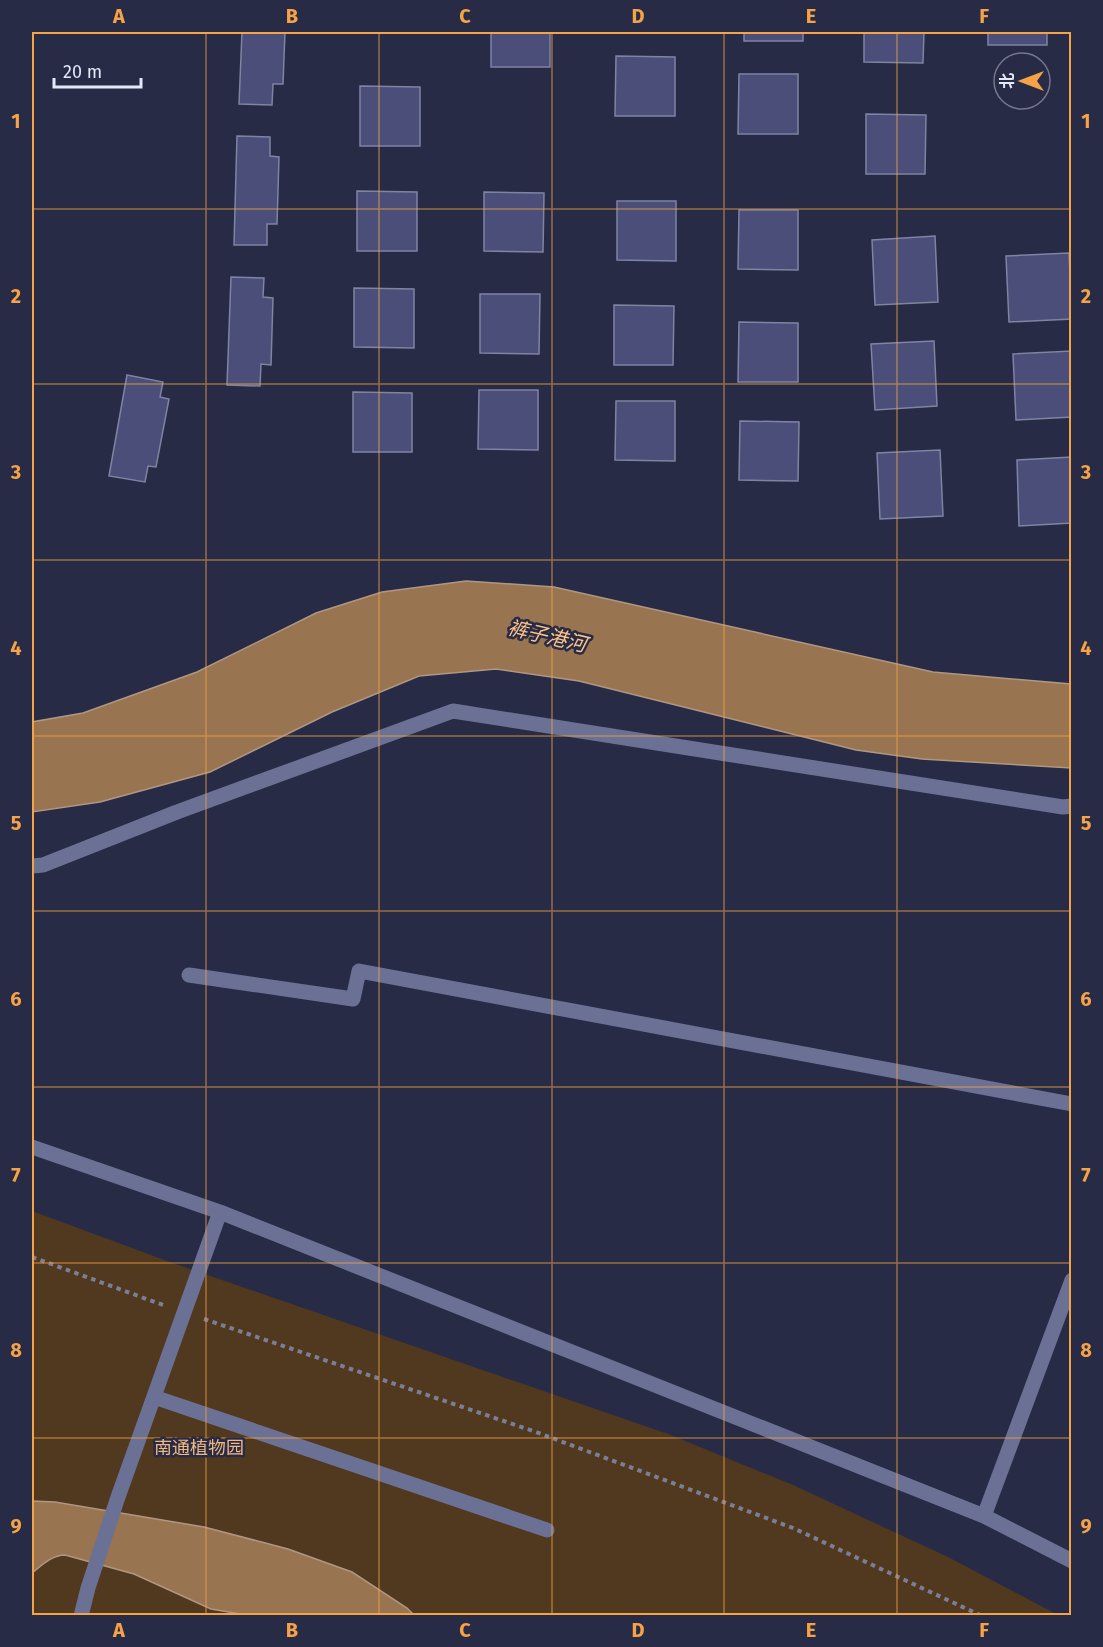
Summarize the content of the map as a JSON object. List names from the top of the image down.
{
  "water": ["裤子港河"],
  "parks": ["南通植物园"],
  "scale_bar": "20 m",
  "north": "left",
  "grid": {
    "columns": [
      "A",
      "B",
      "C",
      "D",
      "E",
      "F"
    ],
    "rows": [
      "1",
      "2",
      "3",
      "4",
      "5",
      "6",
      "7",
      "8",
      "9"
    ]
  }
}
